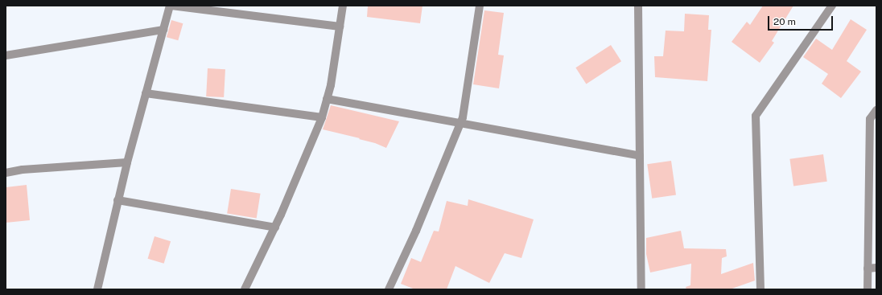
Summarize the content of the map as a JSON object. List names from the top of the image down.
{
  "scale_bar": "20 m"
}
